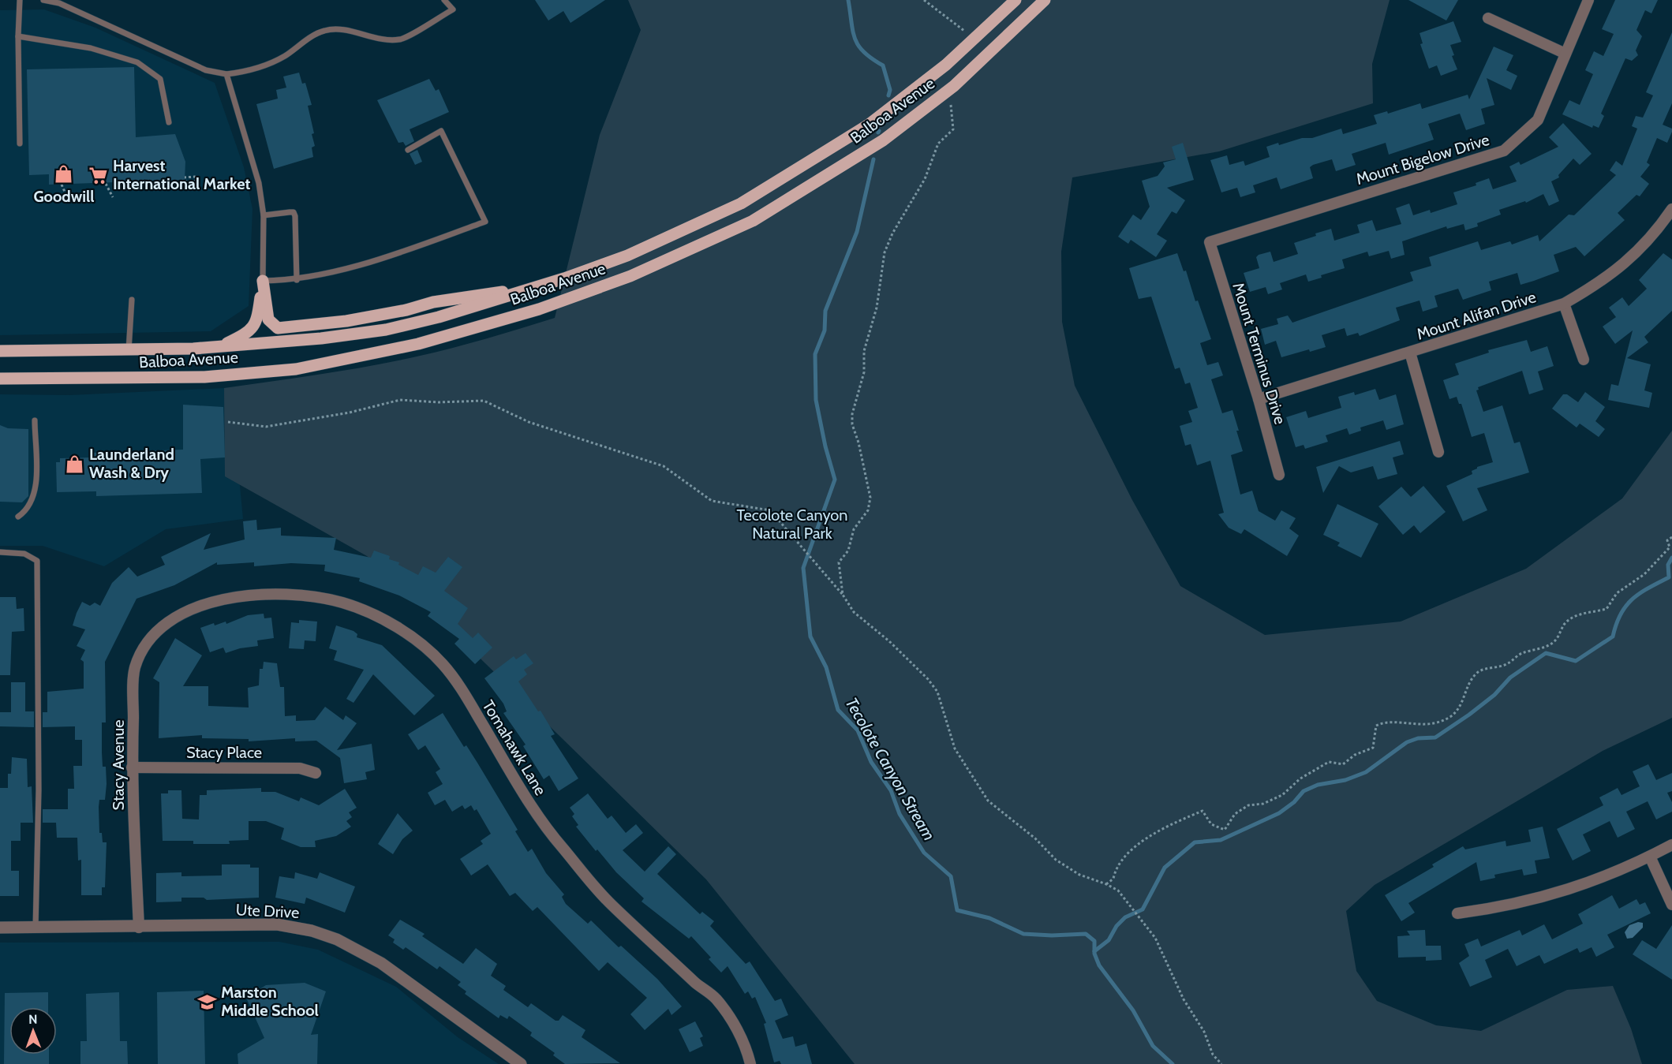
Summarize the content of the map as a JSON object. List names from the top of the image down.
{
  "streets": {
    "main road": ["Balboa Avenue"],
    "street": [
      "Mount Bigelow Drive",
      "Mount Alifan Drive",
      "Mount Terminus Drive",
      "Tomahawk Lane",
      "Stacy Place",
      "Stacy Avenue",
      "Ute Drive"
    ]
  },
  "crossings": [
    ["Mount Bigelow Drive", "Mount Terminus Drive"],
    ["Mount Alifan Drive", "Mount Terminus Drive"],
    ["Tomahawk Lane", "Stacy Avenue"],
    ["Stacy Place", "Stacy Avenue"],
    ["Stacy Avenue", "Ute Drive"]
  ],
  "water": ["Tecolote Canyon Stream"],
  "parks": ["Tecolote Canyon Natural Park"],
  "places": {
    "shop": ["Goodwill", "Launderland Wash & Dry"],
    "supermarket": ["Harvest International Market"],
    "school or university": ["Marston Middle School"]
  },
  "north": "top"
}
